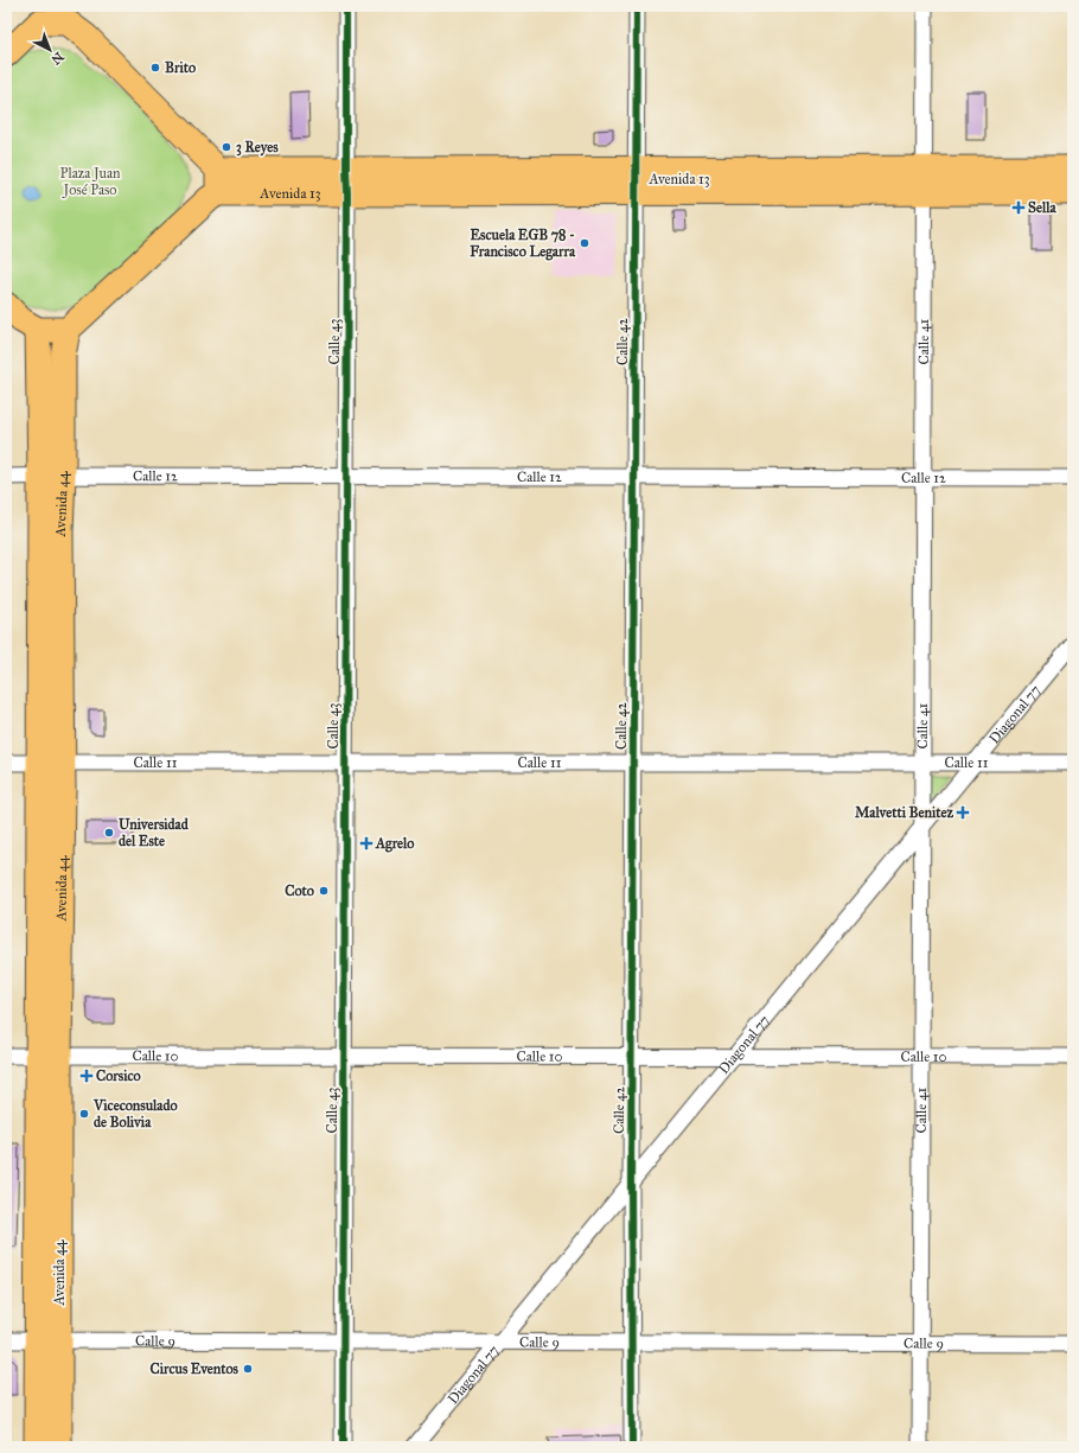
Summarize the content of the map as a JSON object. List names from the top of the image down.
{
  "streets": {
    "main road": ["Avenida 13", "Avenida 44"],
    "street": [
      "Calle 43",
      "Calle 42",
      "Calle 41",
      "Calle 12",
      "Diagonal 77",
      "Calle 11",
      "Calle 10",
      "Calle 9"
    ]
  },
  "crossings": [
    ["Avenida 13", "Calle 43"],
    ["Avenida 13", "Calle 42"],
    ["Avenida 13", "Calle 41"],
    ["Calle 43", "Calle 12"],
    ["Calle 43", "Calle 11"],
    ["Calle 43", "Calle 10"],
    ["Calle 43", "Calle 9"],
    ["Calle 42", "Calle 12"],
    ["Calle 42", "Diagonal 77"],
    ["Calle 42", "Calle 11"],
    ["Calle 42", "Calle 10"],
    ["Calle 42", "Calle 9"],
    ["Calle 41", "Calle 12"],
    ["Calle 41", "Diagonal 77"],
    ["Calle 41", "Calle 11"],
    ["Calle 41", "Calle 10"],
    ["Calle 41", "Calle 9"],
    ["Calle 12", "Avenida 44"],
    ["Avenida 44", "Calle 11"],
    ["Avenida 44", "Calle 10"],
    ["Avenida 44", "Calle 9"],
    ["Diagonal 77", "Calle 11"],
    ["Diagonal 77", "Calle 10"],
    ["Diagonal 77", "Calle 9"]
  ],
  "parks": ["Plaza Juan José Paso"],
  "places": {
    "other": [
      "Brito",
      "3 Reyes",
      "Escuela EGB 78 - Francisco Legarra",
      "Universidad del Este",
      "Coto",
      "Viceconsulado de Bolivia",
      "Circus Eventos"
    ],
    "health": [
      "Sella",
      "Malvetti Benitez",
      "Agrelo",
      "Corsico"
    ]
  },
  "north": "bottom right"
}
